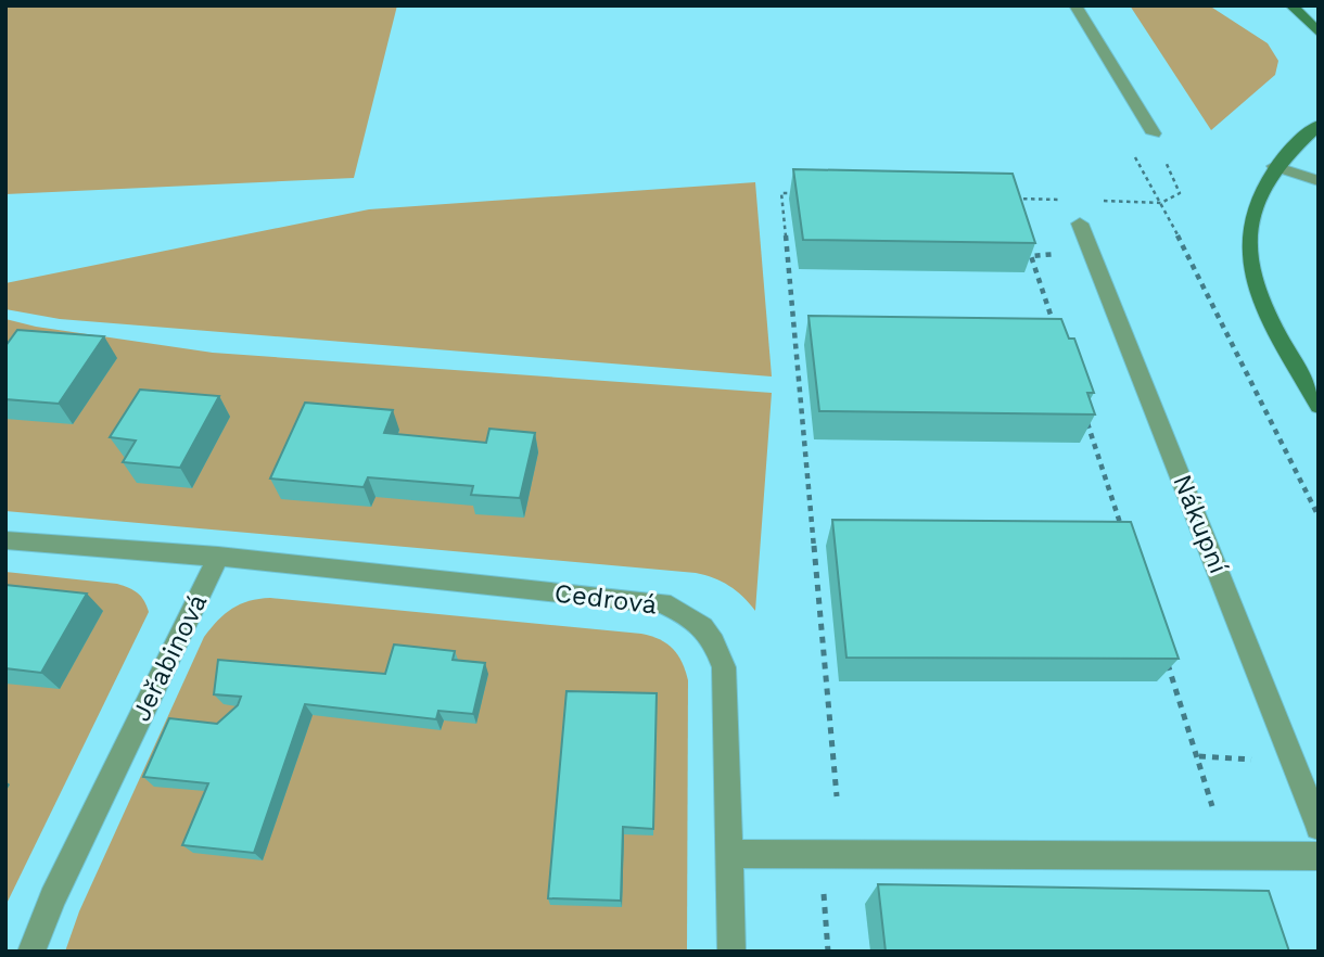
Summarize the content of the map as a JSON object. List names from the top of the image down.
{
  "streets": {
    "street": ["Nákupní", "Cedrová", "Jeřabinová"]
  },
  "crossings": [
    ["Cedrová", "Jeřabinová"]
  ]
}
